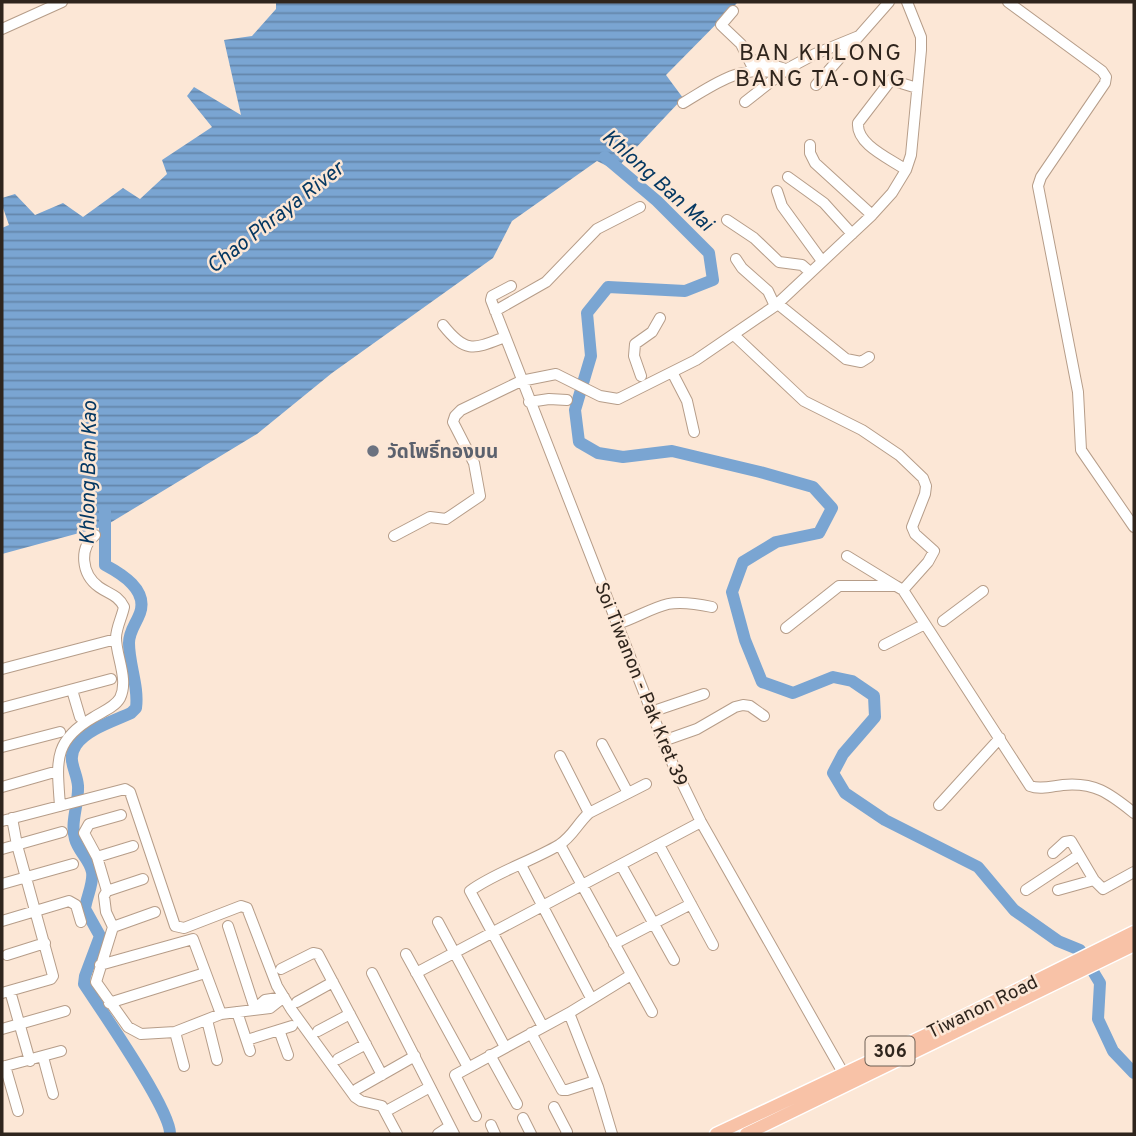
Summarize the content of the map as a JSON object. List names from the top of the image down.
{
  "streets": {
    "main road": ["Tiwanon Road", "306"],
    "street": ["Soi Tiwanon - Pak Kret 39"]
  },
  "crossings": [
    ["Soi Tiwanon - Pak Kret 39", "Tiwanon Road"]
  ],
  "districts": ["BAN KHLONG BANG TA-ONG"],
  "water": ["Khlong Ban Mai", "Chao Phraya River", "Khlong Ban Kao"],
  "places": ["วัดโพธิ์ทองบน"]
}
